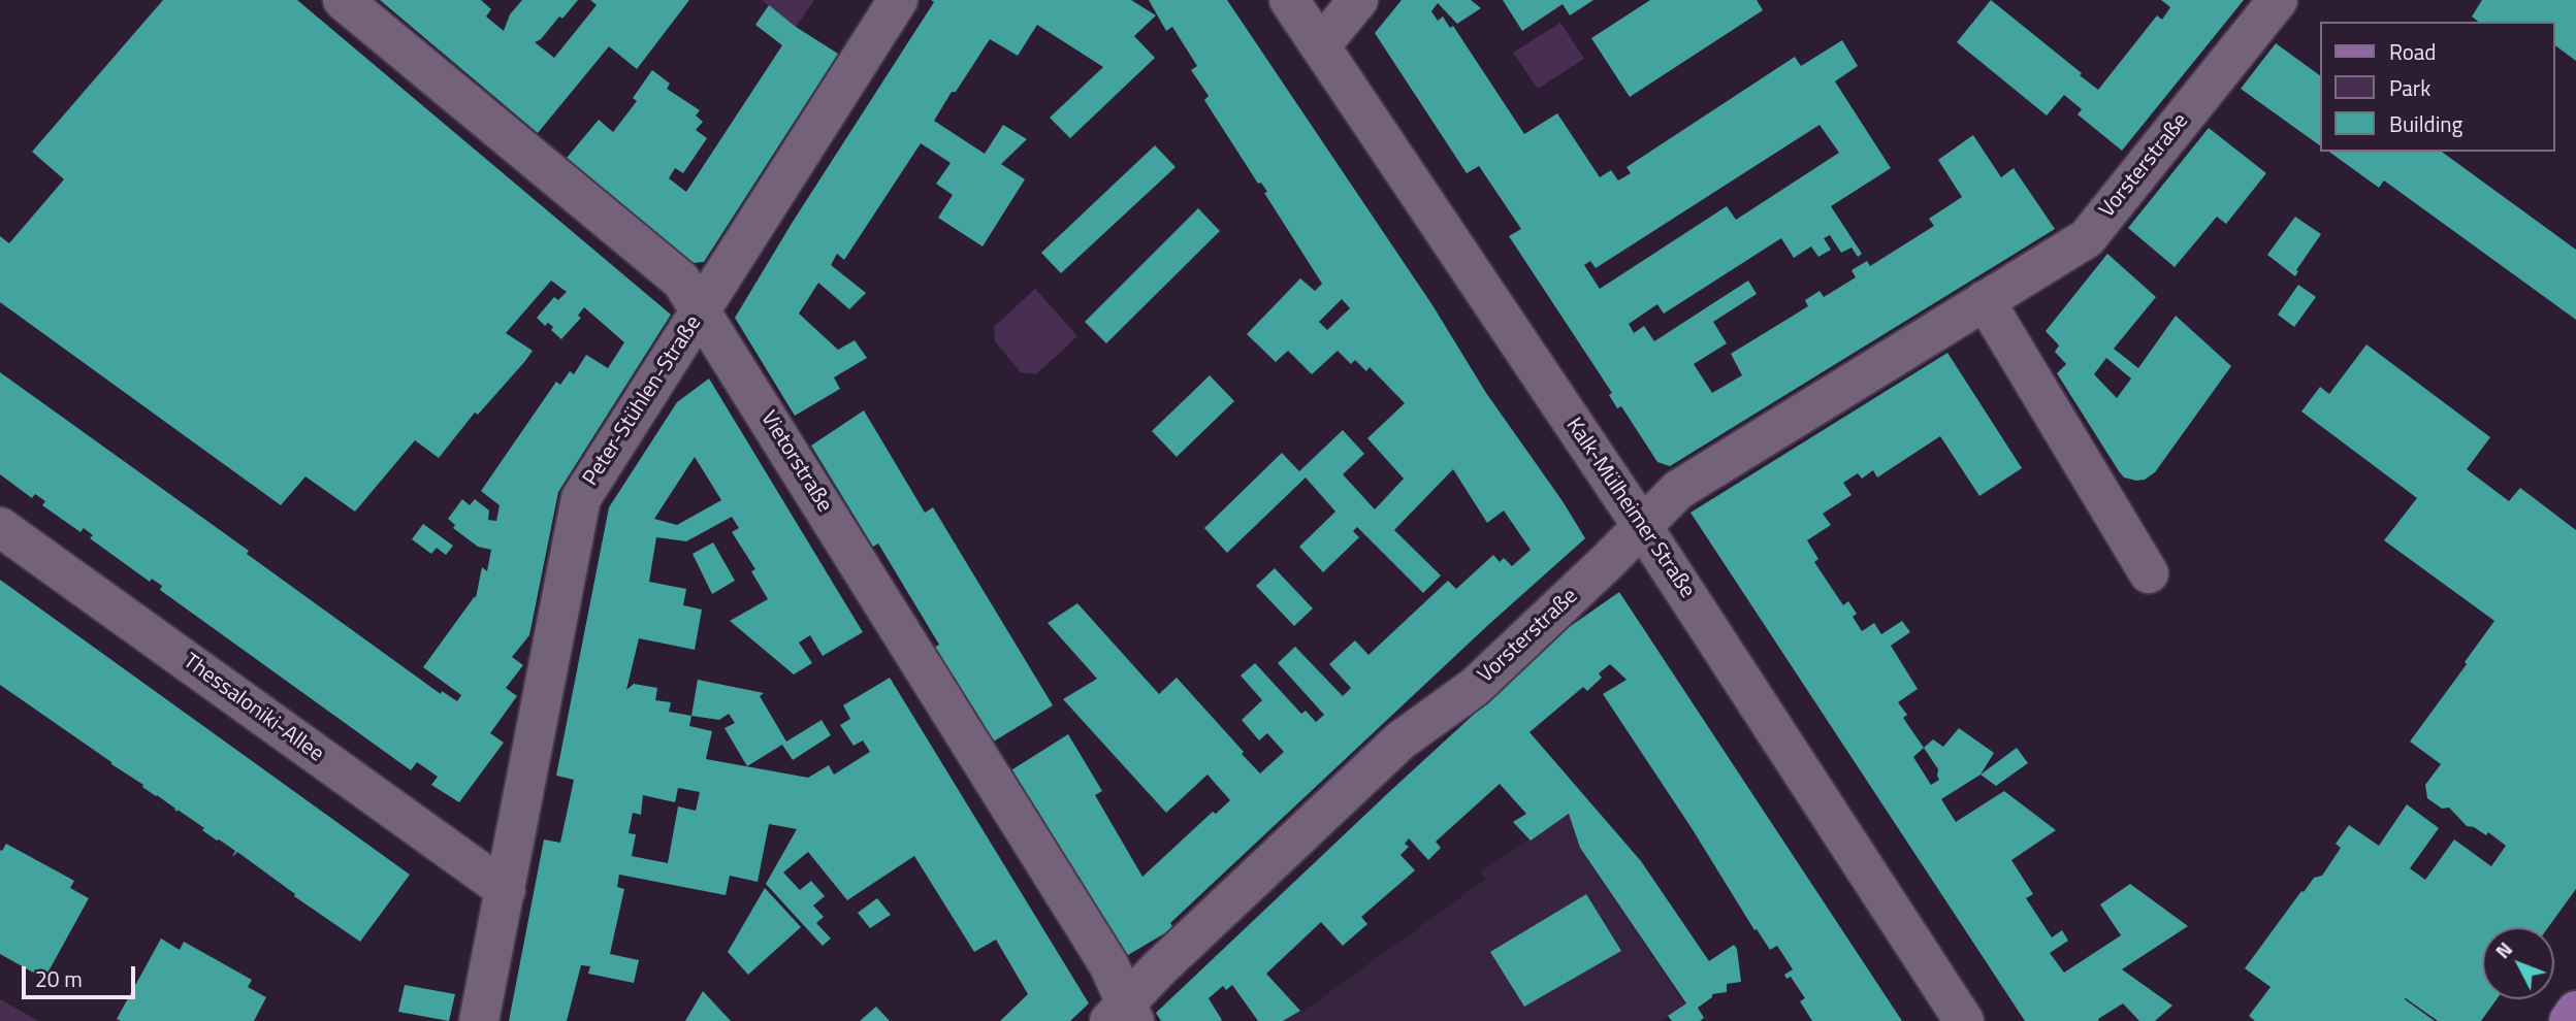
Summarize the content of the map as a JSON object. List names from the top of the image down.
{
  "streets": {
    "street": [
      "Vorsterstraße",
      "Peter-Stühlen-Straße",
      "Vietorstraße",
      "Kalk-Mülheimer Straße",
      "Thessaloniki-Allee"
    ]
  },
  "crossings": [
    ["Vorsterstraße", "Vietorstraße"],
    ["Vorsterstraße", "Kalk-Mülheimer Straße"],
    ["Peter-Stühlen-Straße", "Vietorstraße"],
    ["Peter-Stühlen-Straße", "Thessaloniki-Allee"]
  ],
  "legend": ["Road", "Park", "Building"],
  "scale_bar": "20 m",
  "north": "top left"
}
